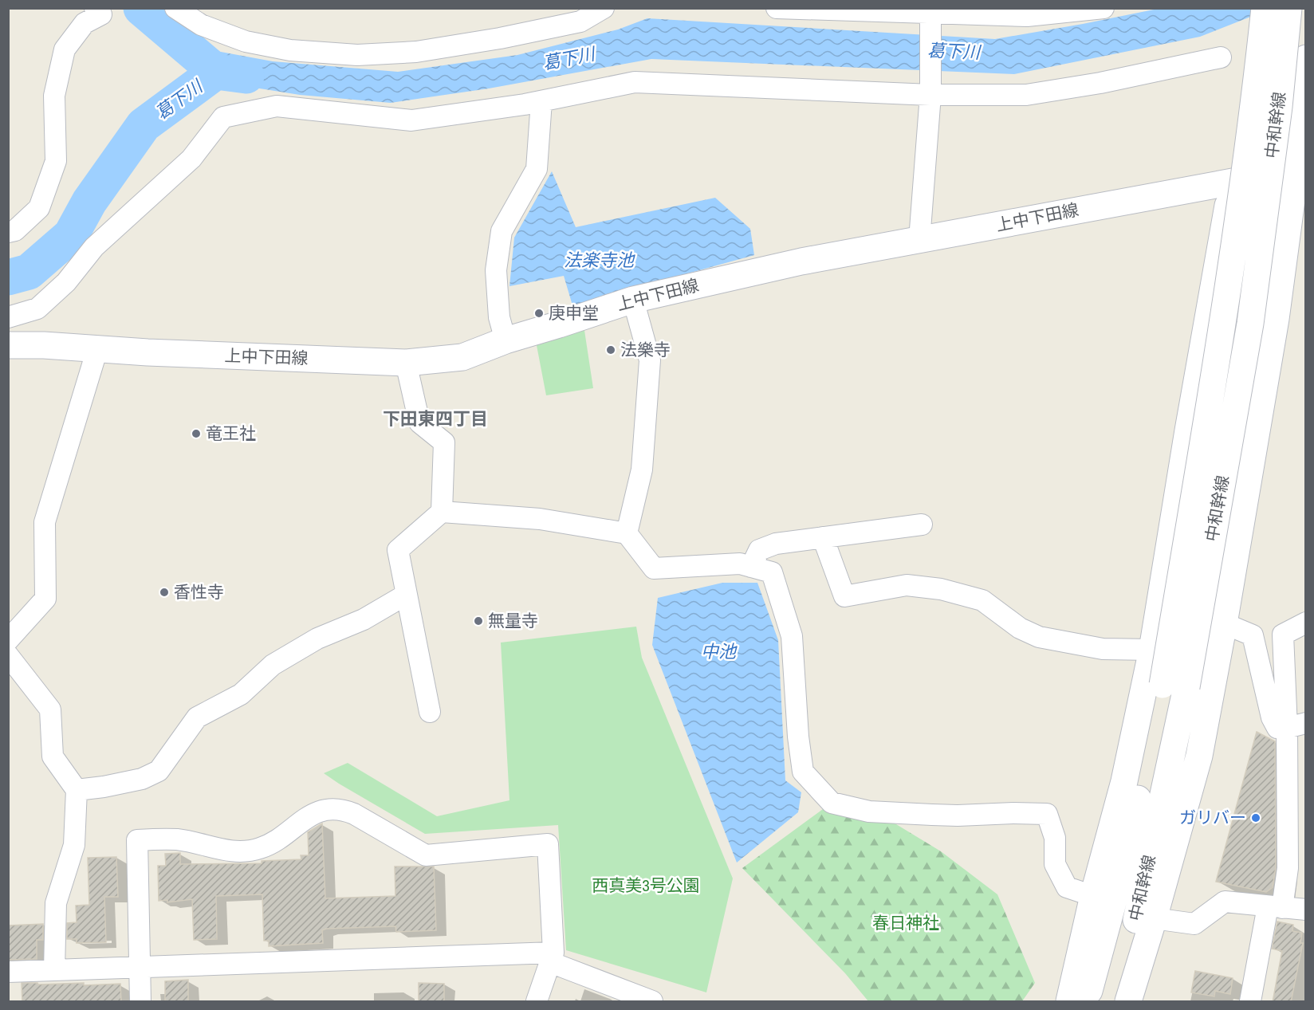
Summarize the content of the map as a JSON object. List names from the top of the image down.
{
  "streets": {
    "main road": ["中和幹線", "上中下田線"]
  },
  "districts": ["下田東四丁目"],
  "water": ["葛下川", "法楽寺池", "中池"],
  "parks": ["西真美3号公園", "春日神社"],
  "places": [
    "庚申堂",
    "法樂寺",
    "竜王社",
    "香性寺",
    "無量寺",
    "ガリバー"
  ]
}
